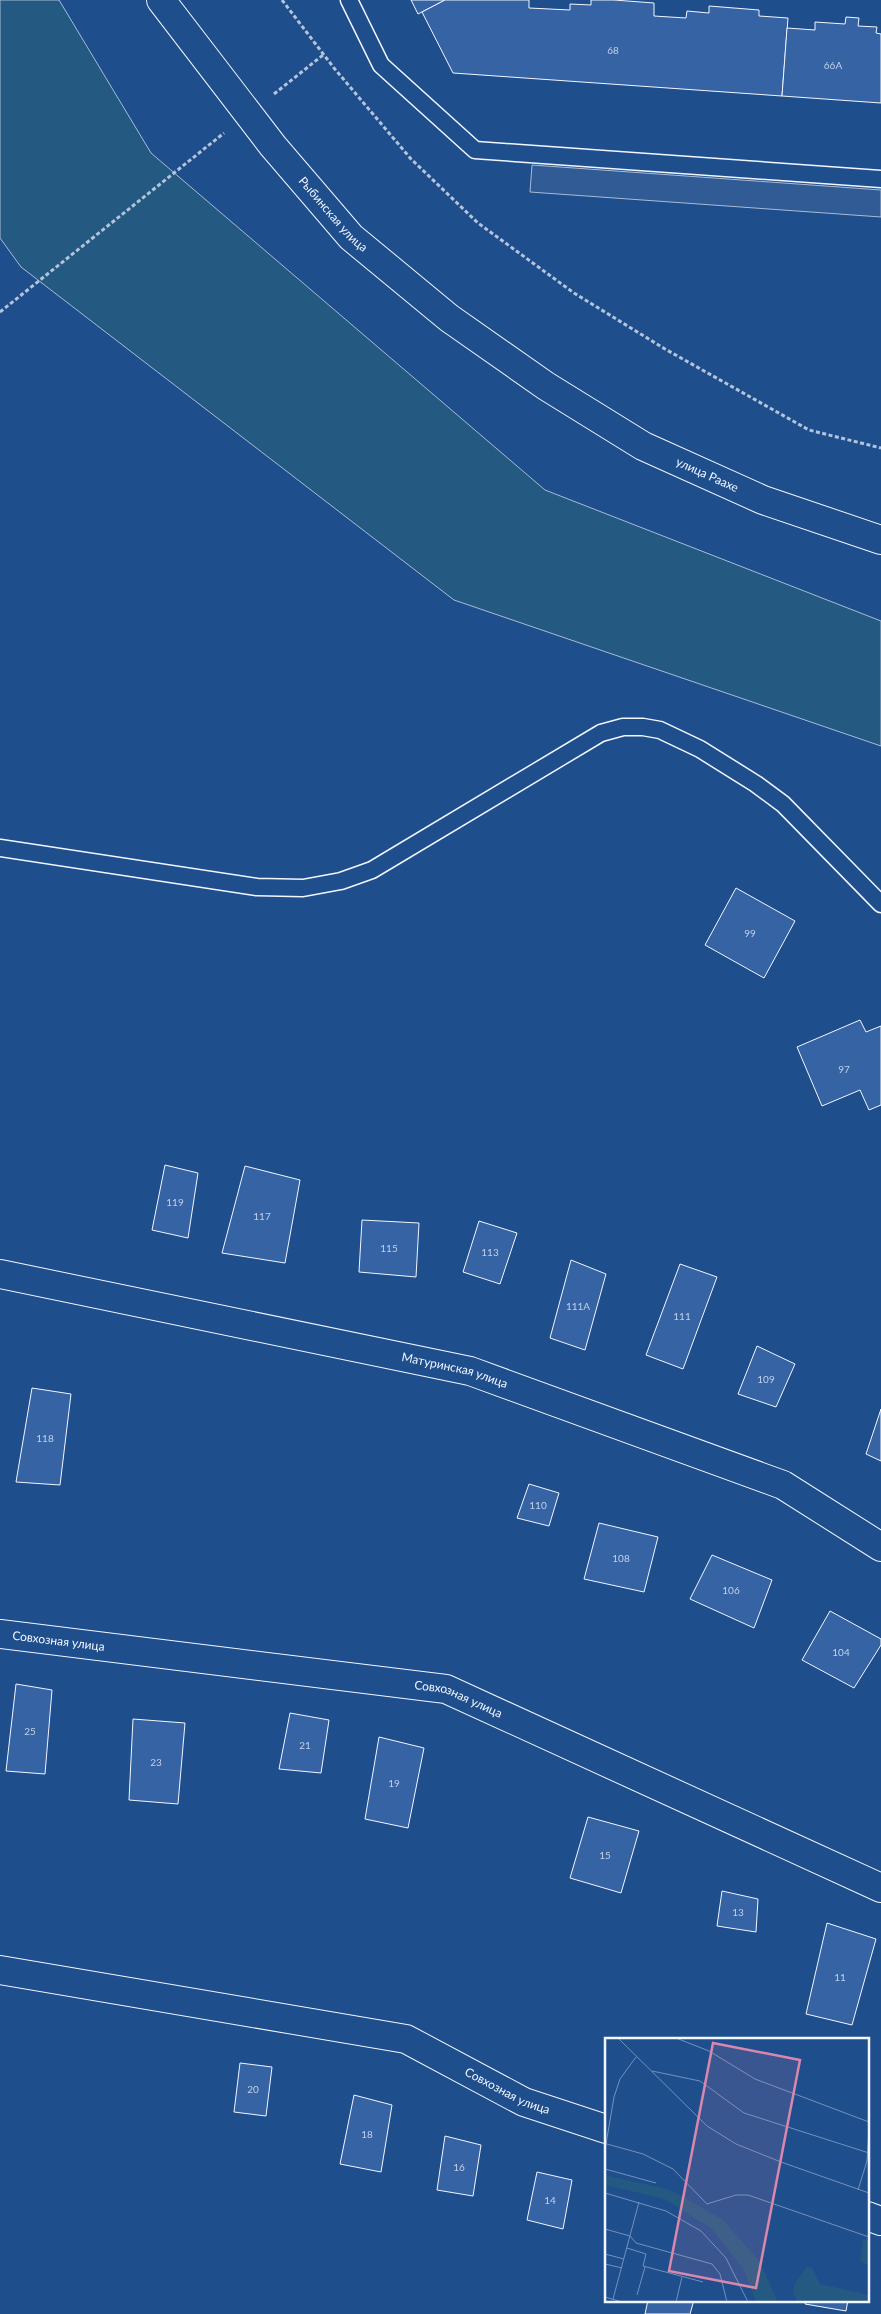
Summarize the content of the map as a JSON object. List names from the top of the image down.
{
  "streets": {
    "street": [
      "Рыбинская улица",
      "улица Раахе",
      "Матуринская улица",
      "Совхозная улица"
    ]
  },
  "crossings": [
    ["Рыбинская улица", "улица Раахе"]
  ],
  "house_numbers": [
    "68",
    "66А",
    "99",
    "97",
    "119",
    "117",
    "115",
    "113",
    "111А",
    "111",
    "109",
    "118",
    "110",
    "108",
    "106",
    "104",
    "25",
    "21",
    "23",
    "19",
    "15",
    "13",
    "11",
    "20",
    "18",
    "16",
    "14"
  ]
}
